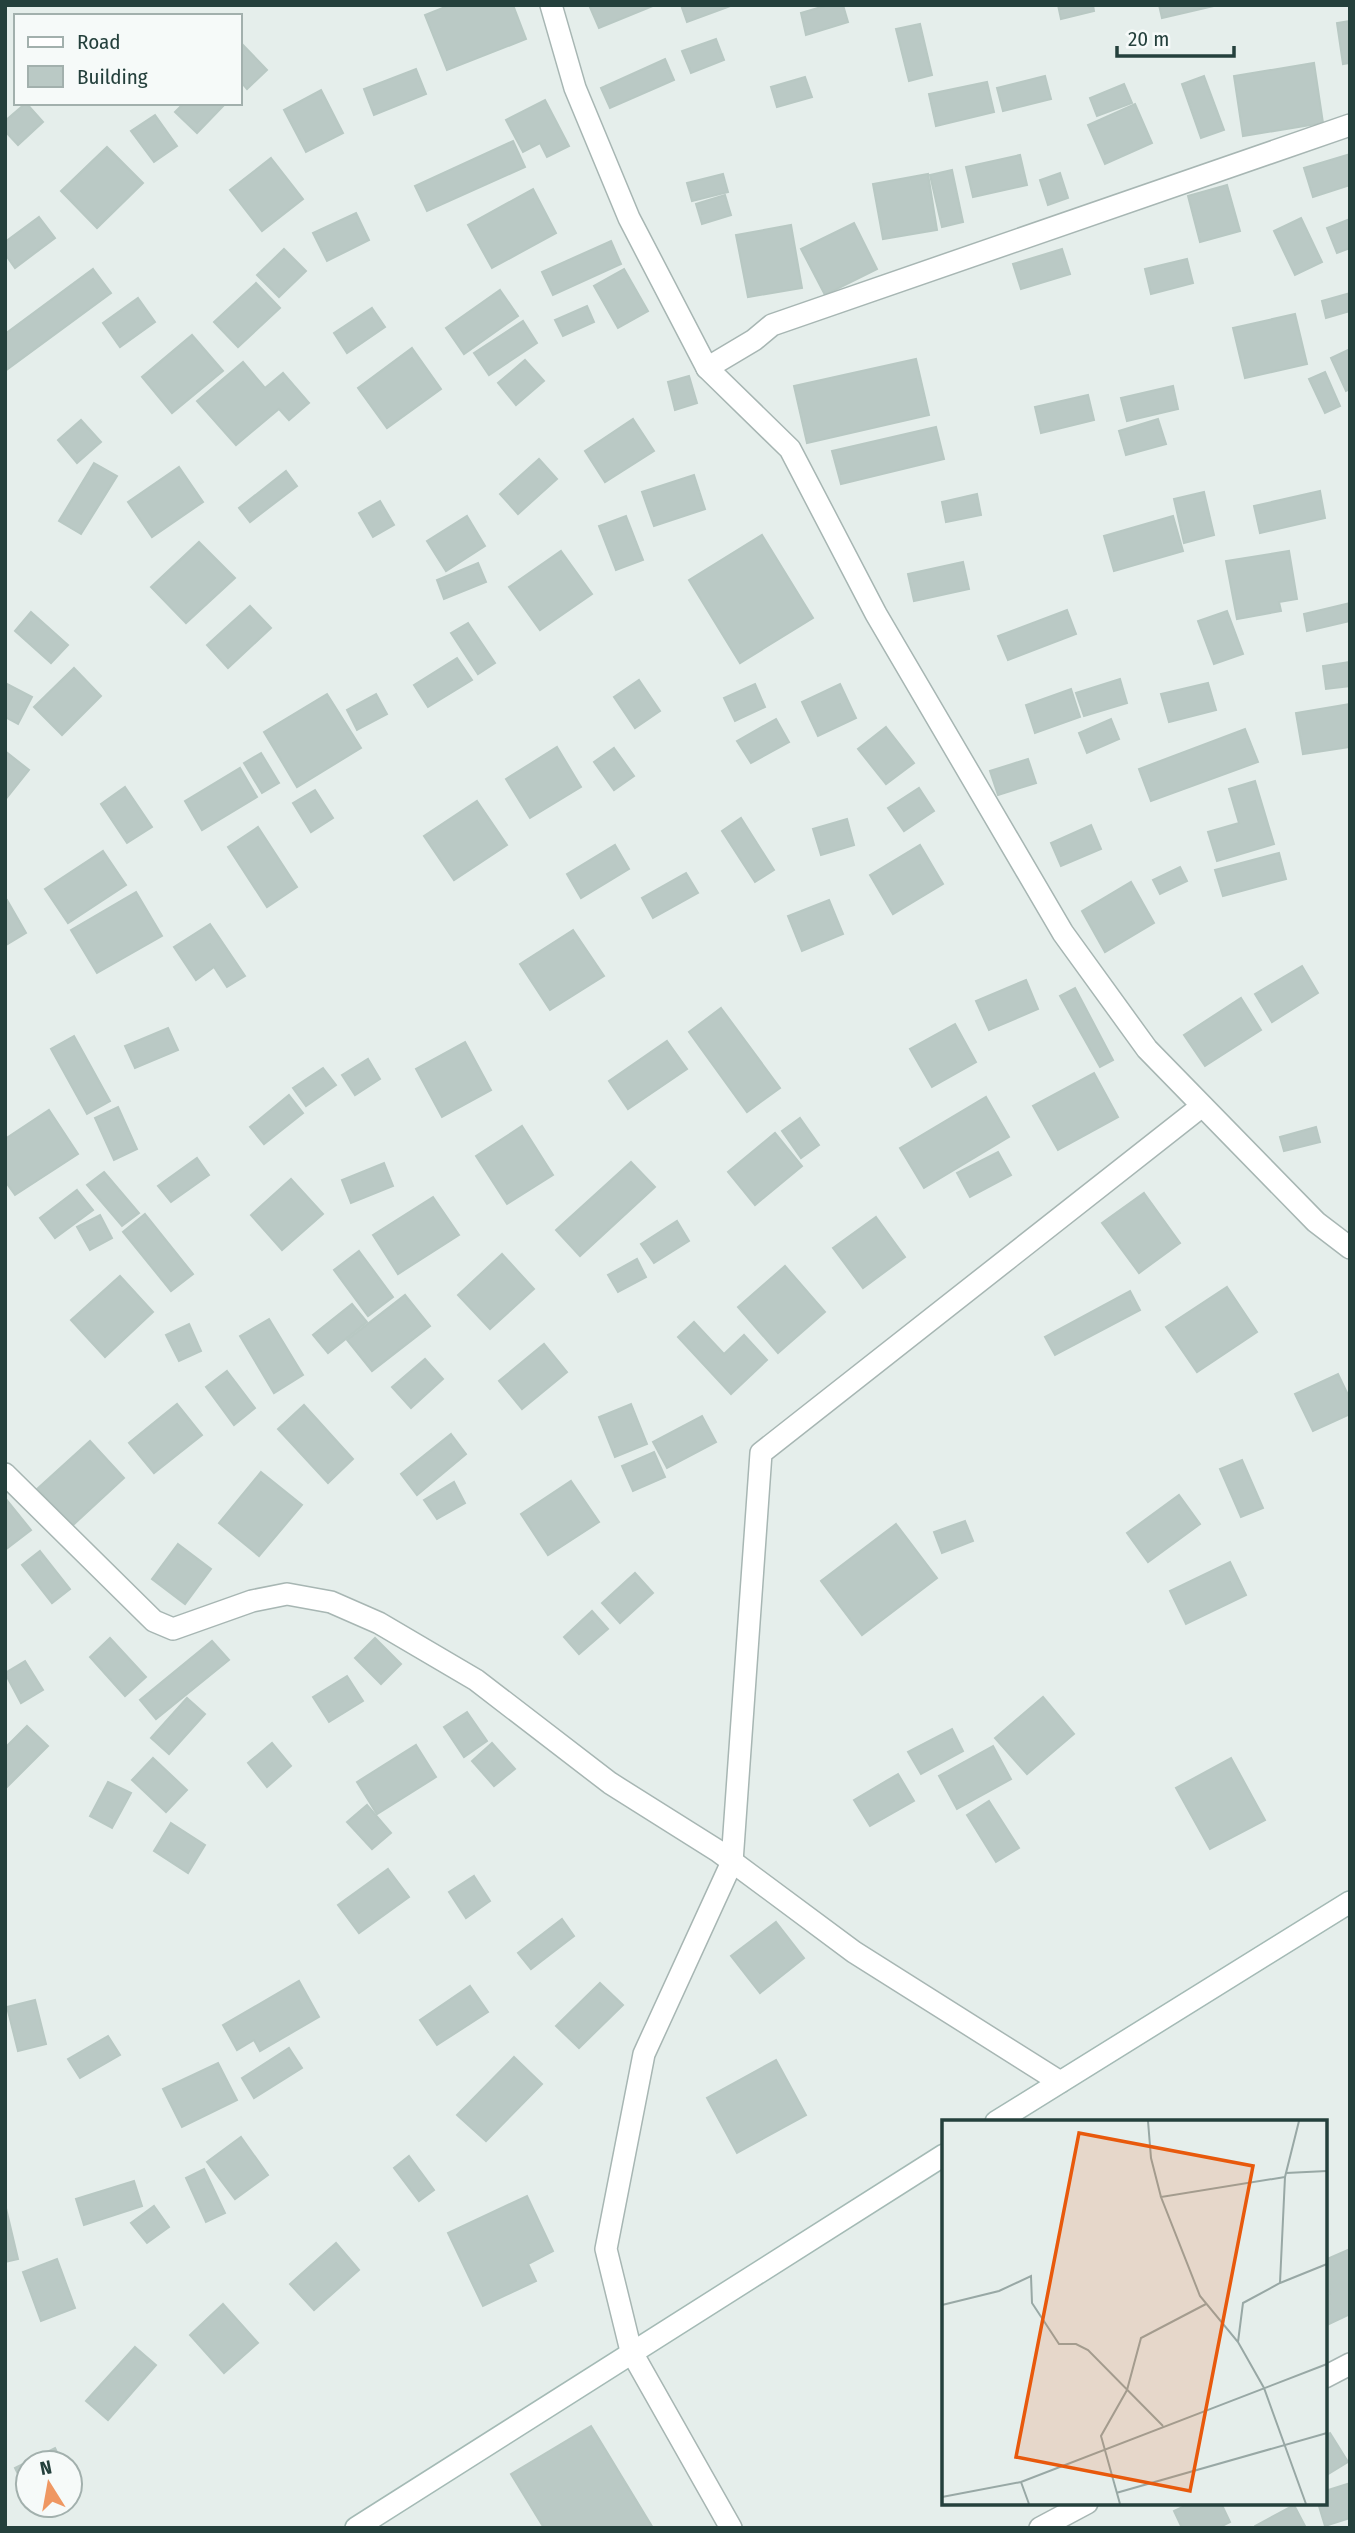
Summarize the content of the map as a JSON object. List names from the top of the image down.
{
  "legend": ["Road", "Building"],
  "scale_bar": "20 m",
  "north": "top"
}
